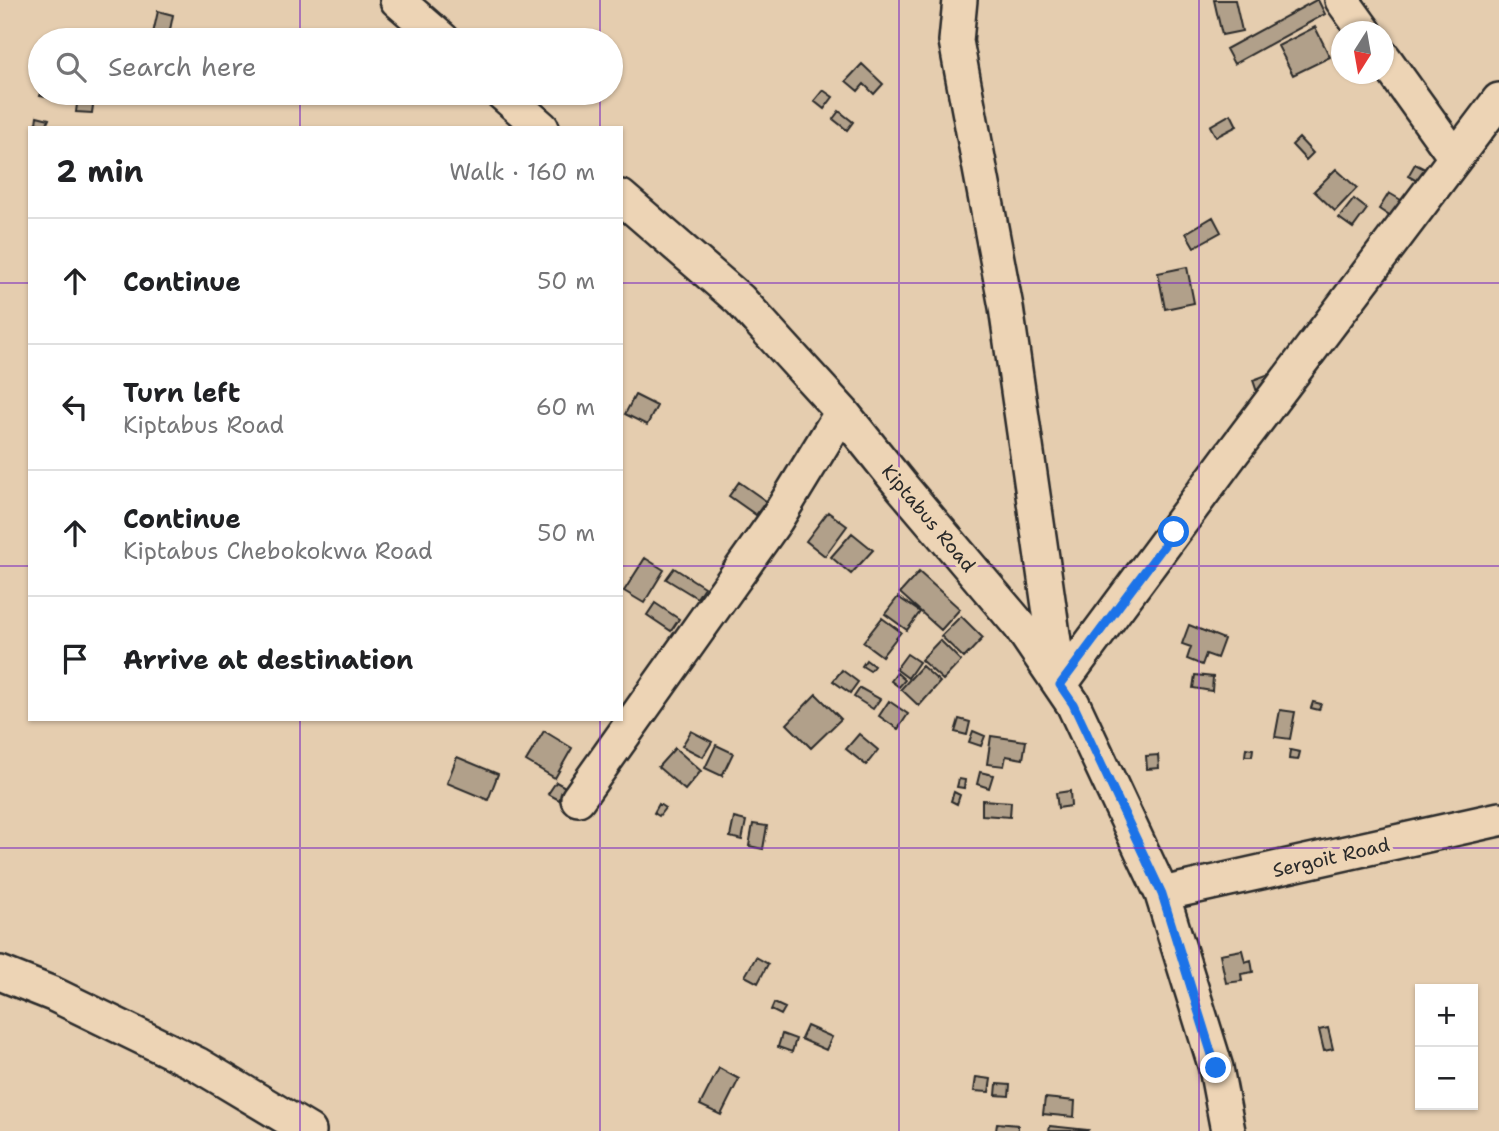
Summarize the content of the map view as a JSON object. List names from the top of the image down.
{
  "streets": {
    "street": ["Kiptabus Road", "Sergoit Road"]
  },
  "crossings": [
    ["Kiptabus Road", "Sergoit Road"]
  ],
  "north": "bottom",
  "page": {
    "search": "Search here",
    "heading": ["2 min", "Walk · 160 m"],
    "list": [
      ["Continue", "50 m"],
      ["Turn left", "Kiptabus Road", "60 m"],
      ["Continue", "Kiptabus Chebokokwa Road", "50 m"],
      "Arrive at destination"
    ],
    "map_buttons": ["+", "−"]
  }
}
